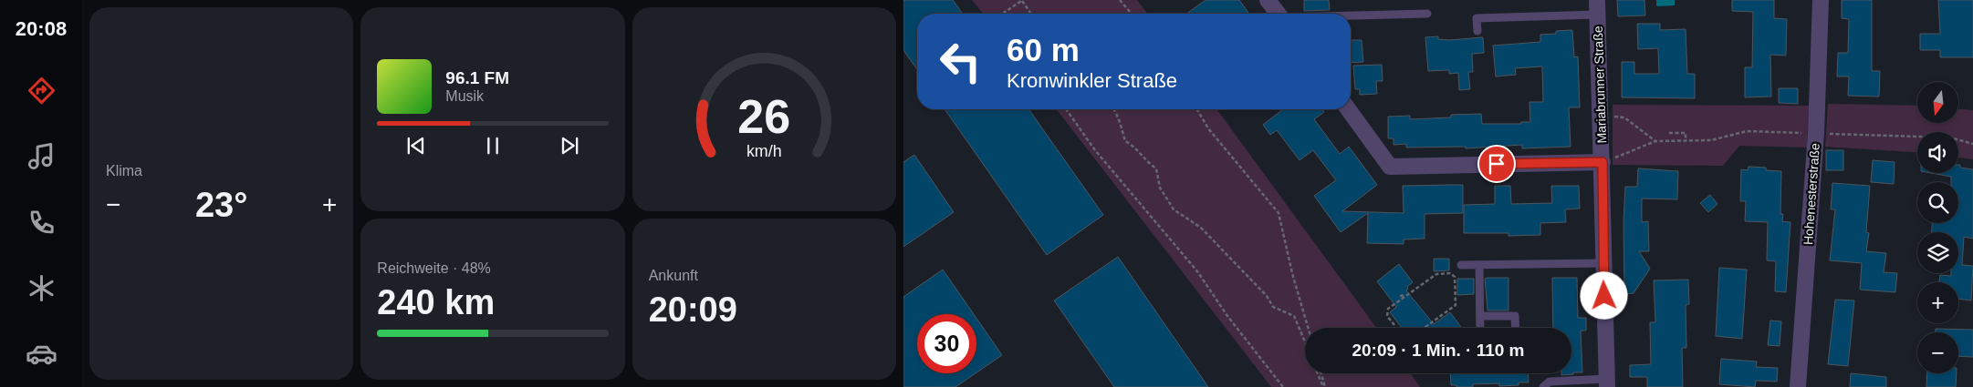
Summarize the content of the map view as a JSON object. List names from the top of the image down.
{
  "streets": {
    "street": ["Mariabrunner Straße", "Hohenesterstraße"]
  },
  "north": "bottom",
  "page": {
    "tabs": "20:08",
    "tile": [
      "Klima",
      ["Reichweite · 48%", "240 km"],
      ["Ankunft", "20:09"]
    ],
    "turn": ["60 m", "Kronwinkler Straße"],
    "song": ["96.1 FM", "Musik"],
    "map_buttons": ["+", "−"],
    "heat": ["−", "23°", "+"],
    "limit": "30",
    "trip": "20:09 · 1 Min. · 110 m",
    "gauge": ["26", "km/h"]
  }
}
